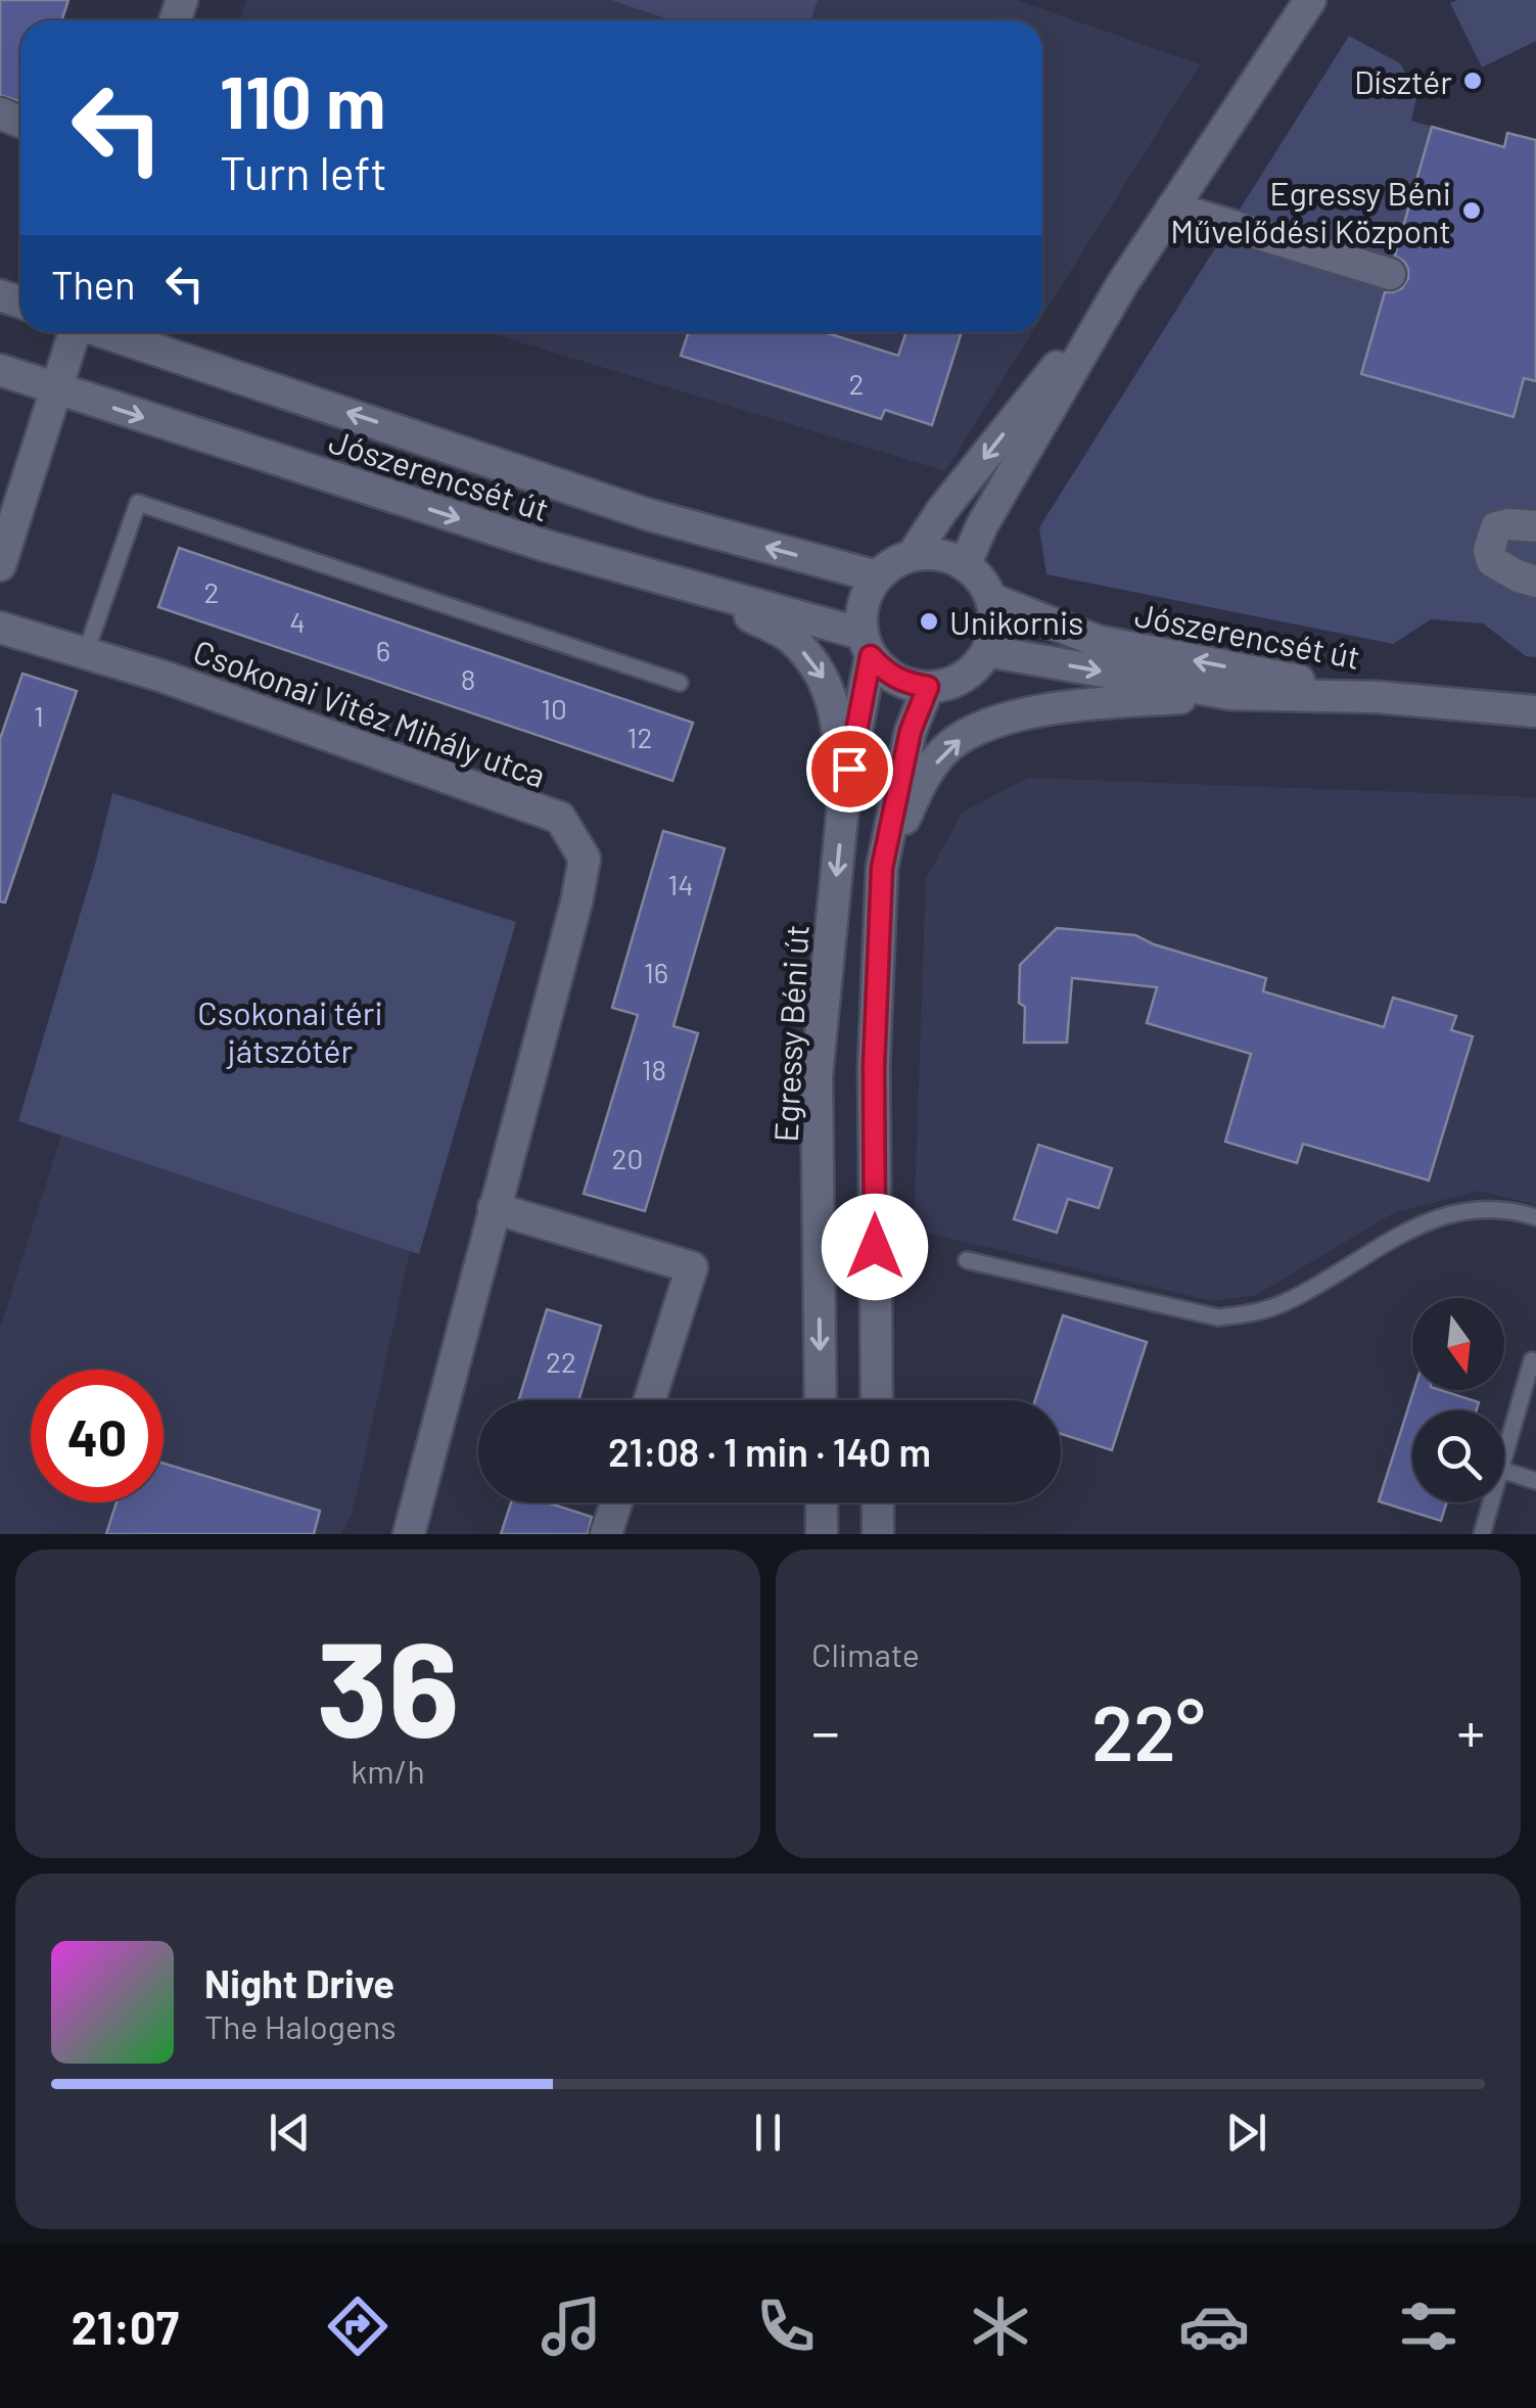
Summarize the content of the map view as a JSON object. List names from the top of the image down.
{
  "streets": {
    "street": ["Jószerencsét út", "Csokonai Vitéz Mihály utca", "Egressy Béni út"]
  },
  "crossings": [
    ["Jószerencsét út", "Egressy Béni út"]
  ],
  "parks": ["Csokonai téri játszótér"],
  "places": ["Dísztér", "Egressy Béni Művelődési Központ", "Unikornis"],
  "house_numbers": [
    "2",
    "2",
    "4",
    "6",
    "8",
    "10",
    "1",
    "12",
    "14",
    "16",
    "18",
    "20",
    "22"
  ],
  "north": "bottom",
  "page": {
    "turn": ["110 m", "Turn left"],
    "then": "Then",
    "limit": "40",
    "trip": "21:08 · 1 min · 140 m",
    "tile": [
      ["36", "km/h"],
      "Climate"
    ],
    "heat": ["−", "22°", "+"],
    "song": ["Night Drive", "The Halogens"],
    "tabs": "21:07"
  }
}
